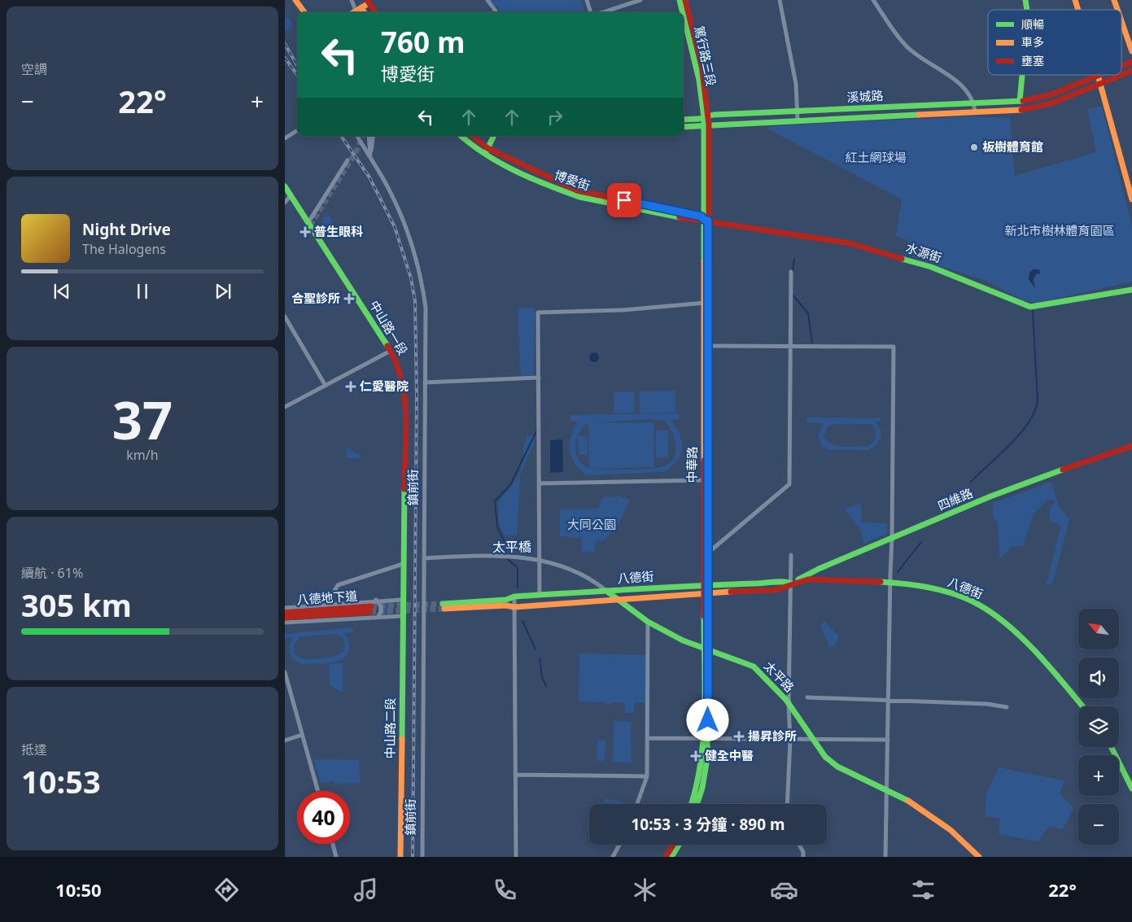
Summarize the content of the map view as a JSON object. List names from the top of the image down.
{
  "streets": {
    "street": [
      "篤行路三段",
      "溪城路",
      "博愛街",
      "水源街",
      "中山路一段",
      "中華路",
      "鎮前街",
      "四維路",
      "八德街",
      "八德地下道",
      "太平路",
      "中山路二段"
    ]
  },
  "crossings": [
    ["篤行路三段", "溪城路"],
    ["篤行路三段", "中華路"],
    ["溪城路", "中華路"],
    ["博愛街", "水源街"],
    ["博愛街", "中華路"],
    ["水源街", "中華路"],
    ["中山路一段", "中山路二段"],
    ["中華路", "八德街"],
    ["中華路", "太平路"],
    ["鎮前街", "太平路"],
    ["四維路", "八德街"],
    ["八德街", "太平路"]
  ],
  "districts": ["太平橋"],
  "parks": ["紅土網球場", "新北市樹林體育園區", "大同公園"],
  "places": {
    "other": ["板樹體育館"],
    "health": [
      "普生眼科",
      "合聖診所",
      "仁愛醫院",
      "揚昇診所",
      "健全中醫"
    ]
  },
  "legend": ["順暢", "車多", "壅塞"],
  "north": "top left",
  "page": {
    "tile": [
      "空調",
      ["37", "km/h"],
      ["續航 · 61%", "305 km"],
      ["抵達", "10:53"]
    ],
    "turn": ["760 m", "博愛街"],
    "heat": ["−", "22°", "+"],
    "song": ["Night Drive", "The Halogens"],
    "map_buttons": ["+", "−"],
    "limit": "40",
    "trip": "10:53 · 3 分鐘 · 890 m",
    "tabs": ["10:50", "22°"]
  }
}
